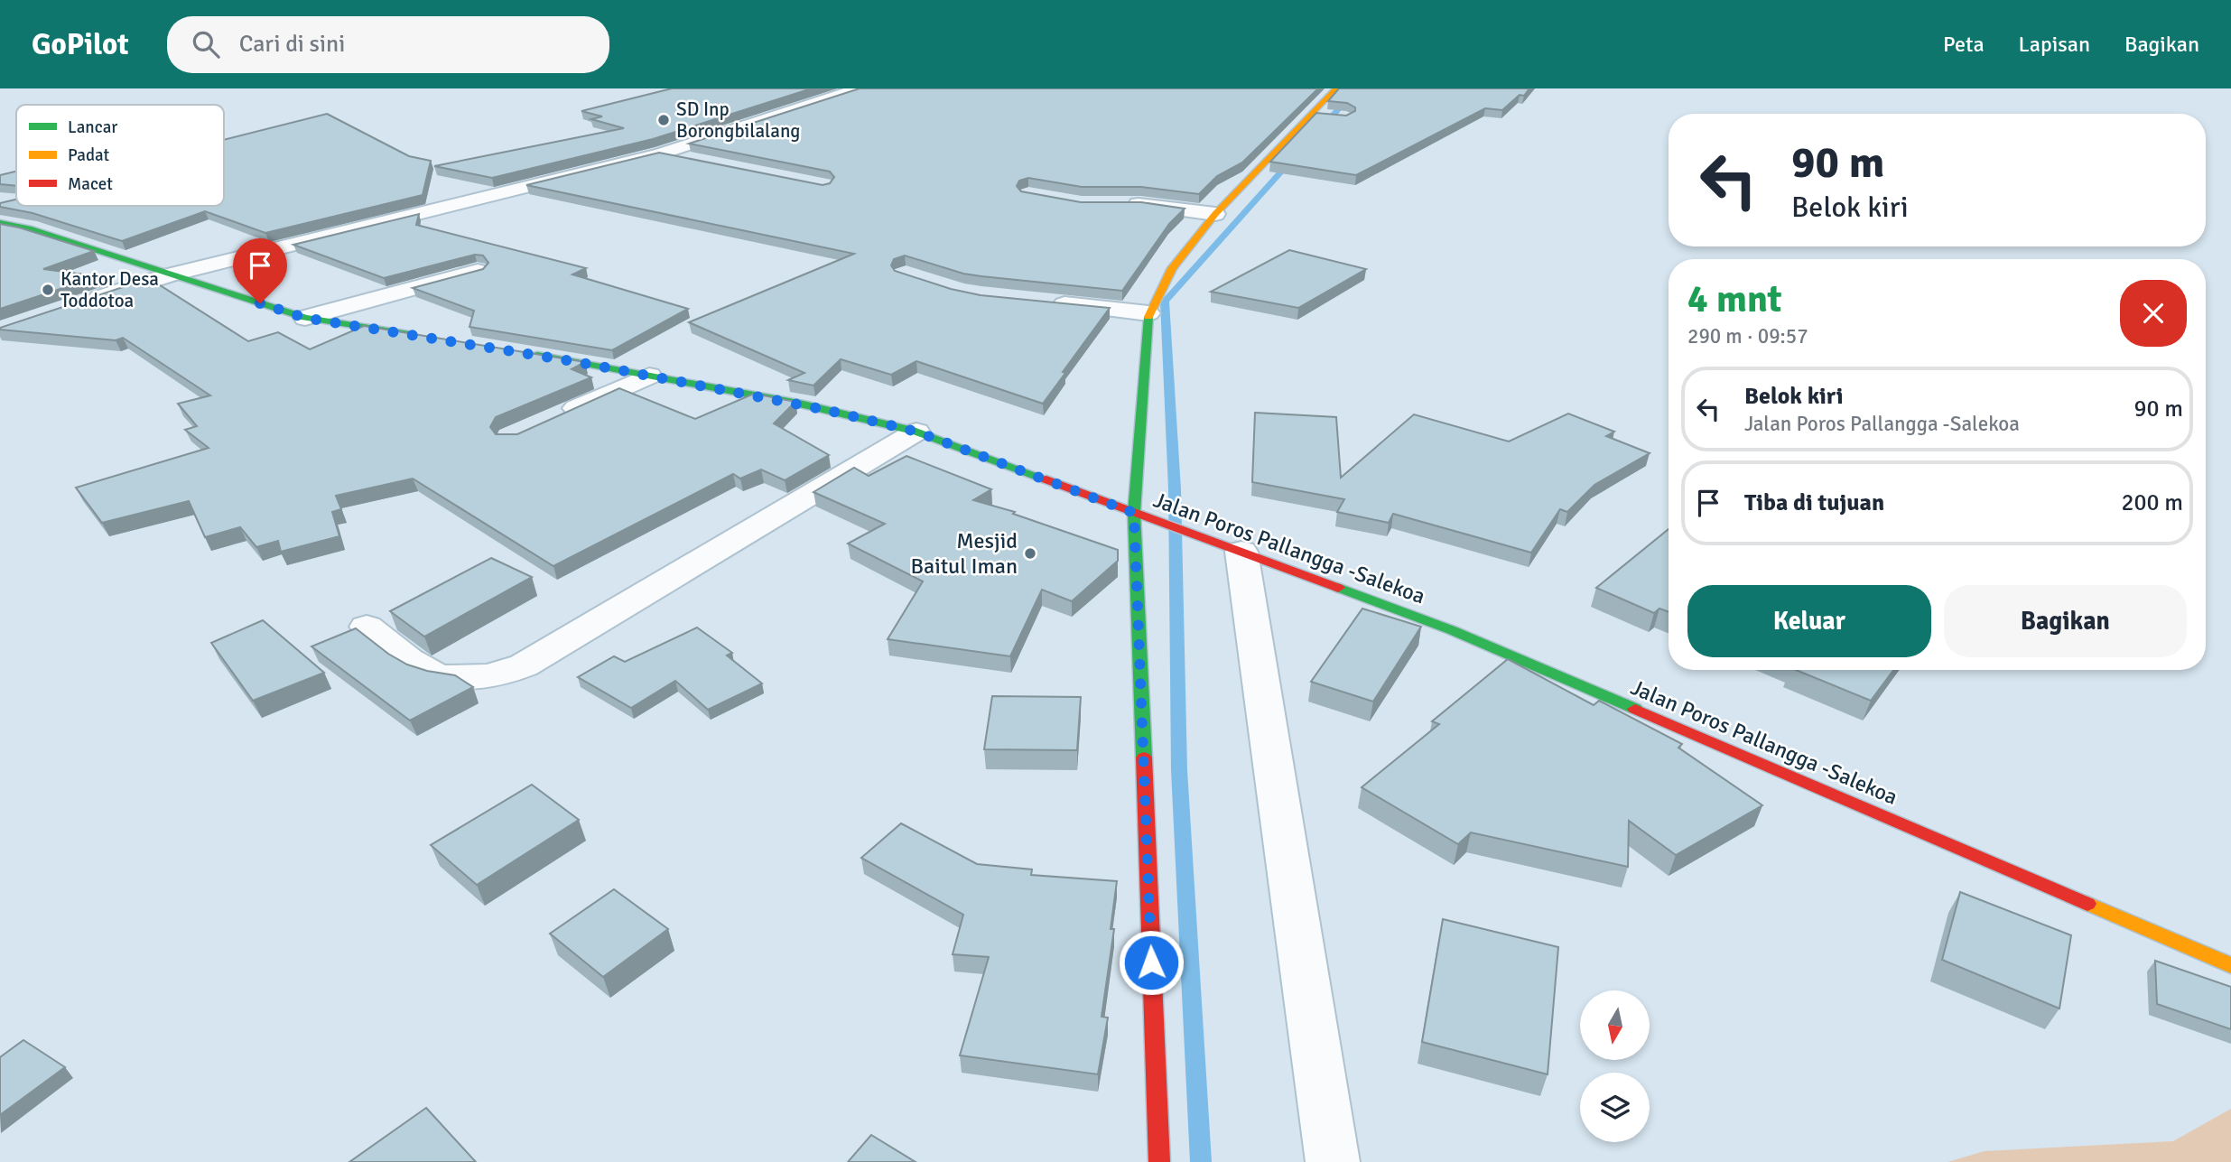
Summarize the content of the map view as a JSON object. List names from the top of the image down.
{
  "streets": {
    "main road": ["Jalan Poros Pallangga -Salekoa"]
  },
  "places": ["SD Inp Borongbilalang", "Kantor Desa Toddotoa", "Mesjid Baitul Iman"],
  "legend": ["Lancar", "Padat", "Macet"],
  "north": "bottom",
  "page": {
    "header": "GoPilot",
    "search": "Cari di sini",
    "nav": ["Peta", "Lapisan", "Bagikan"],
    "turn": ["90 m", "Belok kiri"],
    "heading": ["4 mnt", "290 m · 09:57"],
    "list": [
      {
        "name": "Belok kiri",
        "note": "Jalan Poros Pallangga -Salekoa",
        "value": "90 m"
      },
      {
        "name": "Tiba di tujuan",
        "value": "200 m"
      }
    ],
    "buttons": ["Keluar", "Bagikan"]
  }
}
